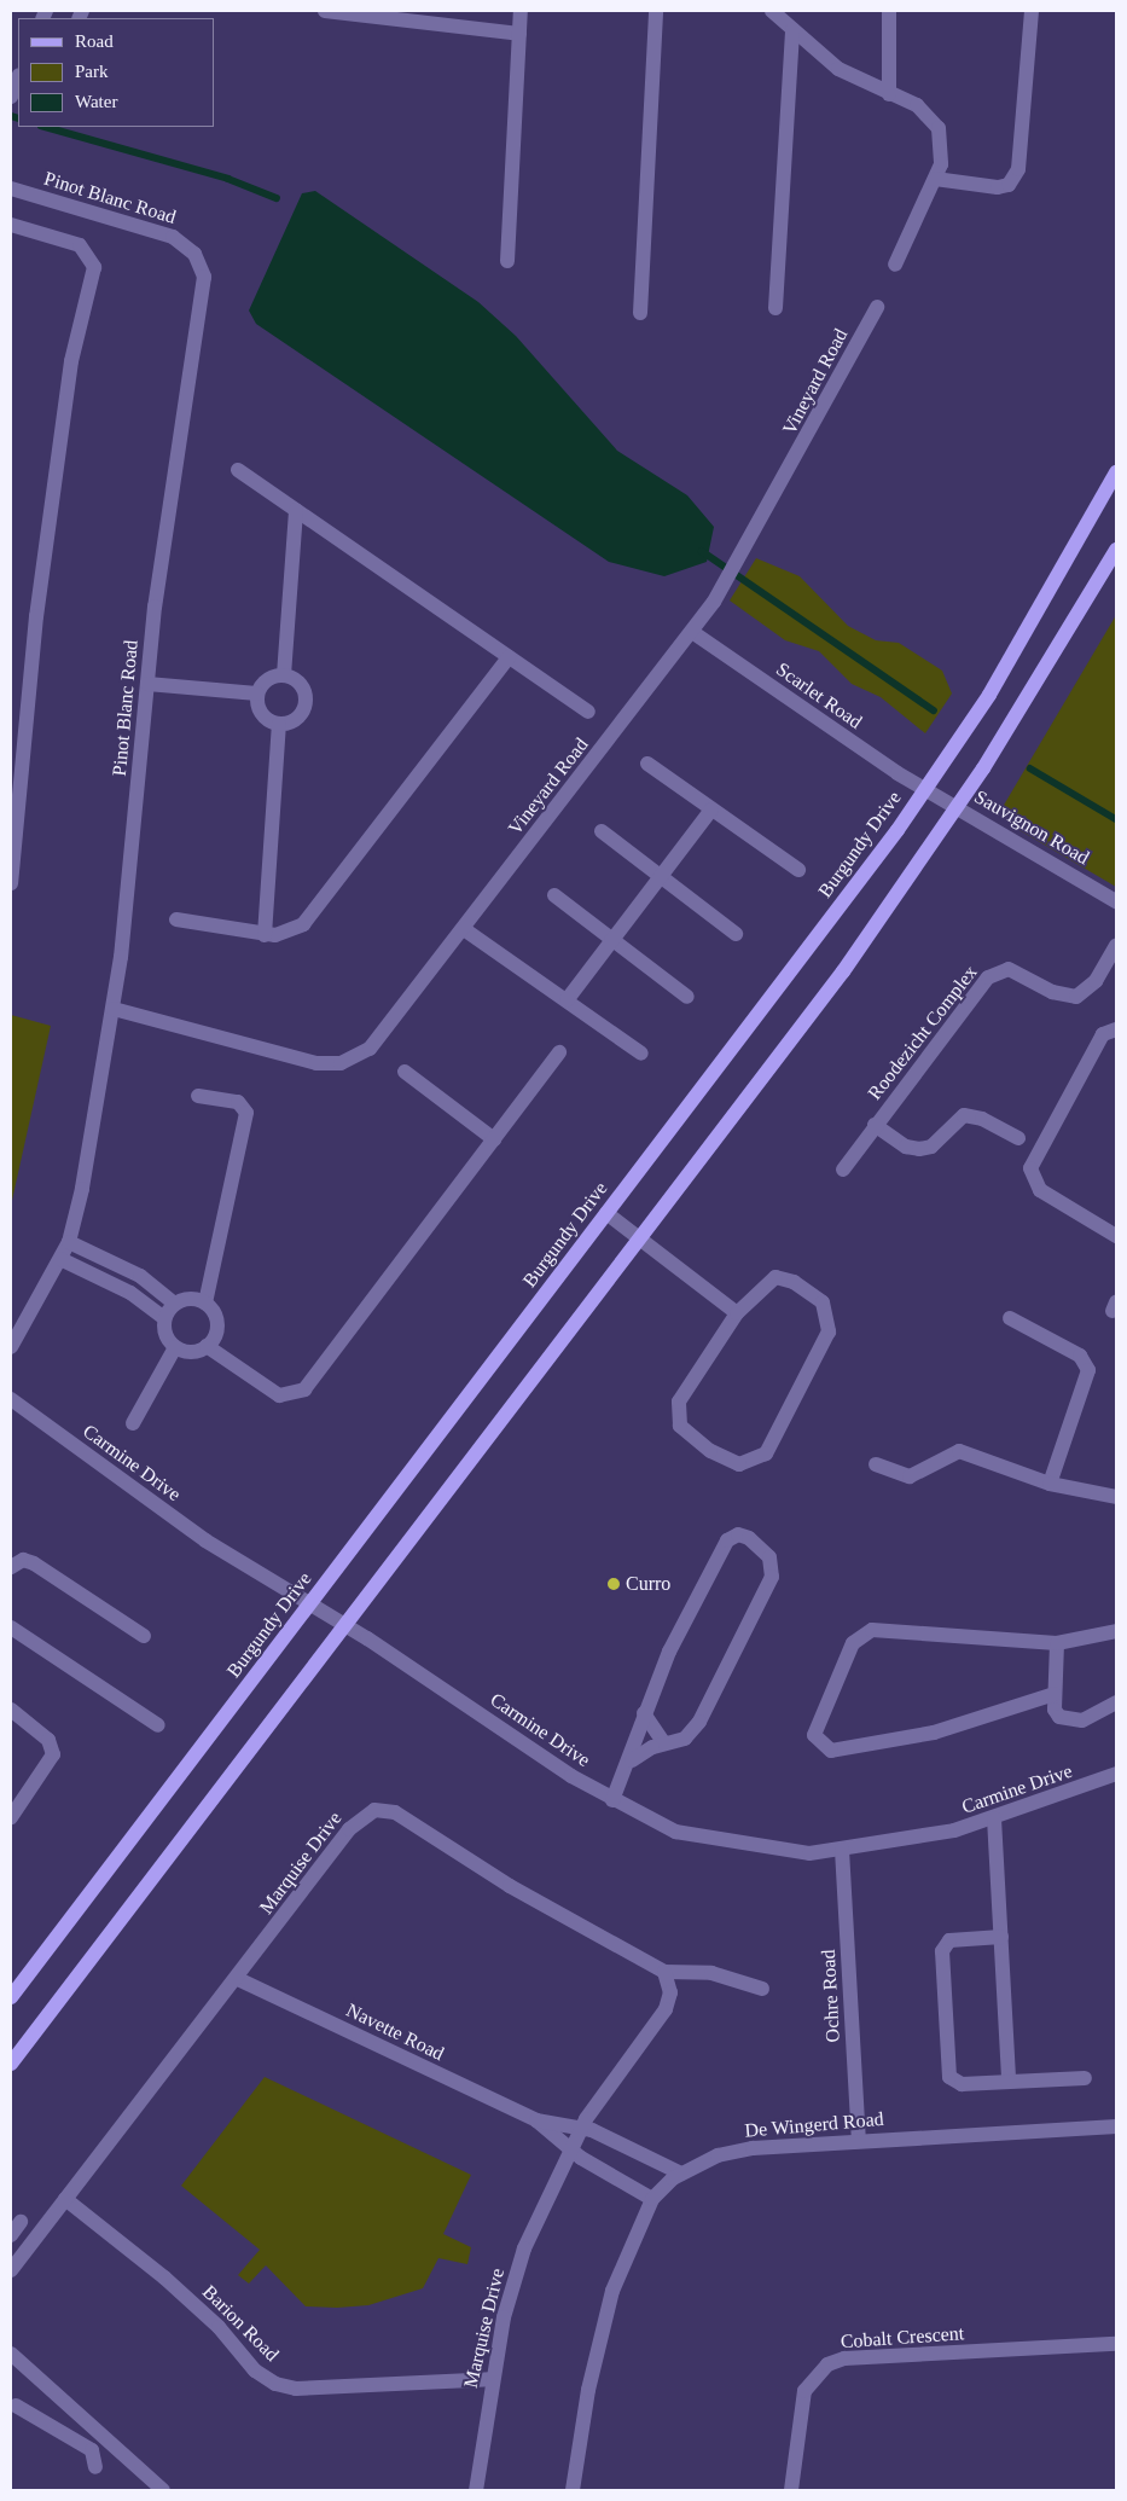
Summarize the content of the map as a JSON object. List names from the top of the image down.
{
  "streets": {
    "main road": ["Burgundy Drive"],
    "street": [
      "Pinot Blanc Road",
      "Vineyard Road",
      "Scarlet Road",
      "Sauvignon Road",
      "Roodezicht Complex",
      "Carmine Drive",
      "Marquise Drive",
      "Ochre Road",
      "Navette Road",
      "De Wingerd Road",
      "Barion Road",
      "Cobalt Crescent"
    ]
  },
  "crossings": [
    ["Pinot Blanc Road", "Vineyard Road"],
    ["Vineyard Road", "Scarlet Road"],
    ["Scarlet Road", "Sauvignon Road"],
    ["Scarlet Road", "Burgundy Drive"],
    ["Burgundy Drive", "Carmine Drive"],
    ["Carmine Drive", "Ochre Road"],
    ["Marquise Drive", "Navette Road"],
    ["Marquise Drive", "Barion Road"],
    ["Ochre Road", "De Wingerd Road"]
  ],
  "places": ["Curro"],
  "legend": ["Road", "Park", "Water"]
}
